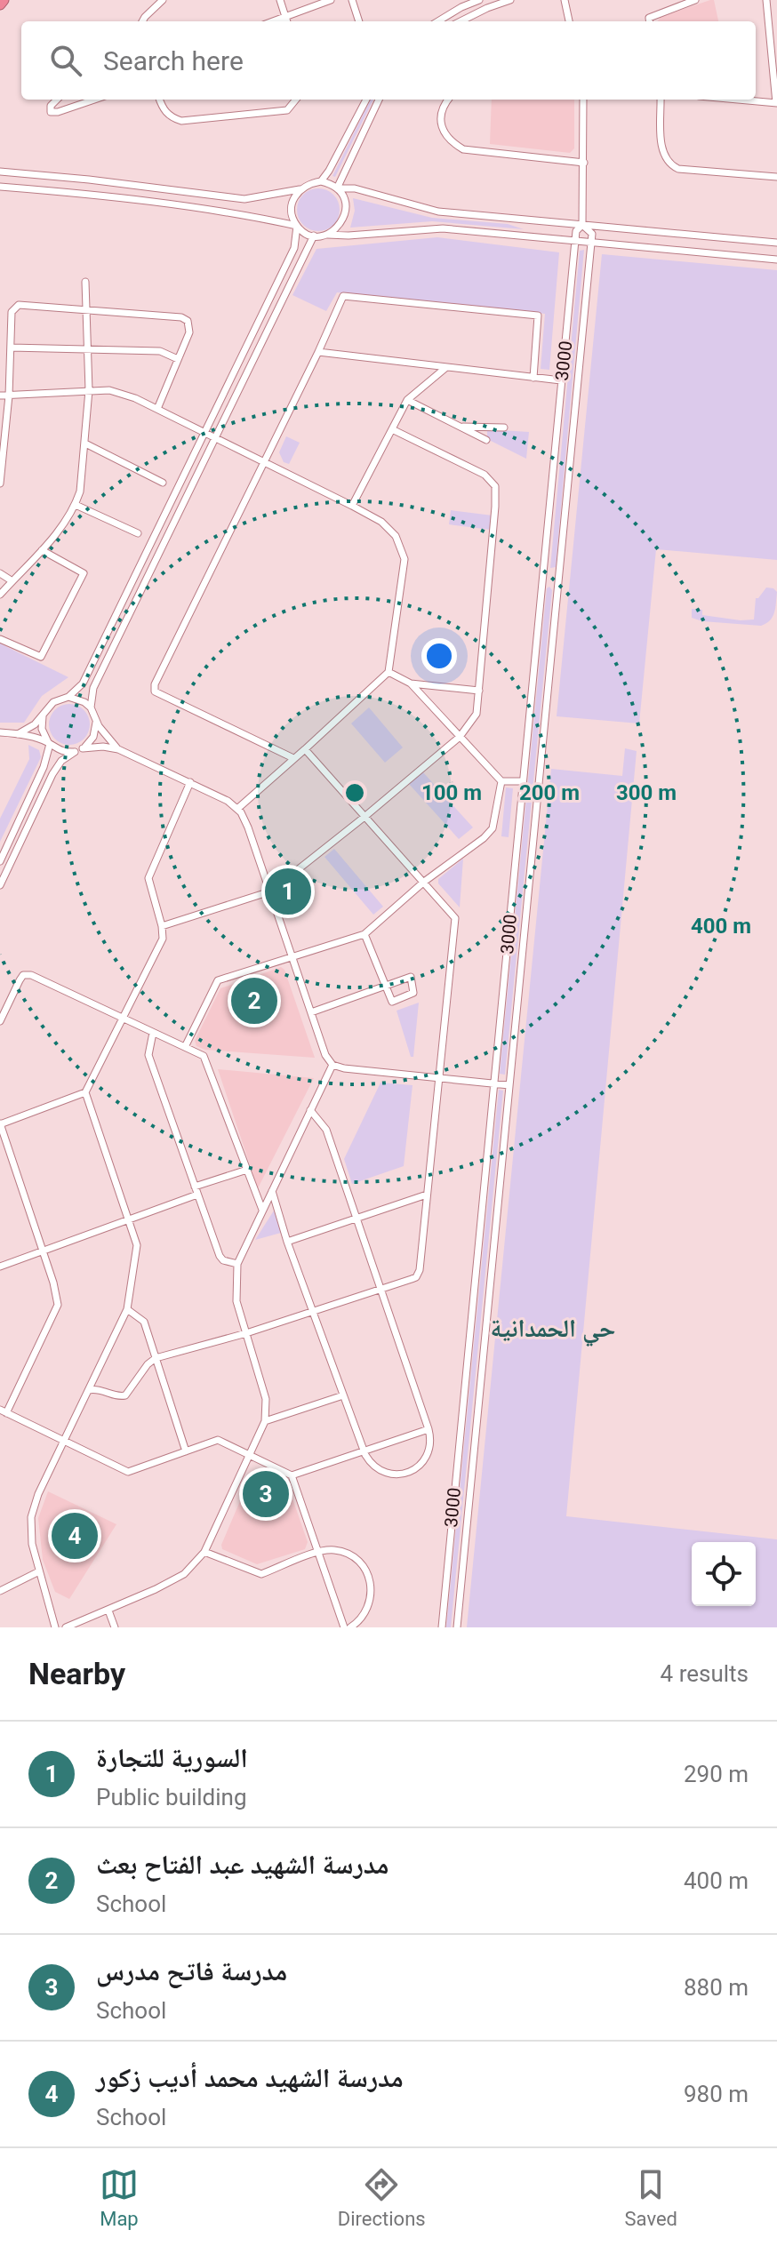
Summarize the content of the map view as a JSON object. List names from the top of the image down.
{
  "streets": {
    "street": ["3000"]
  },
  "districts": ["حي الحمدانية"],
  "page": {
    "search": "Search here",
    "pins": [
      "1",
      "2",
      "3",
      "4"
    ],
    "heading": ["Nearby", "4 results"],
    "list": [
      {
        "mark": "1",
        "name": "السورية للتجارة",
        "note": "Public building",
        "value": "290 m"
      },
      {
        "mark": "2",
        "name": "مدرسة الشهيد عبد الفتاح بعث",
        "note": "School",
        "value": "400 m"
      },
      {
        "mark": "3",
        "name": "مدرسة فاتح مدرس",
        "note": "School",
        "value": "880 m"
      },
      {
        "mark": "4",
        "name": "مدرسة الشهيد محمد أديب زكور",
        "note": "School",
        "value": "980 m"
      }
    ],
    "nav": ["Map", "Directions", "Saved"]
  },
  "rings": [
    "100 m",
    "200 m",
    "300 m",
    "400 m"
  ]
}
